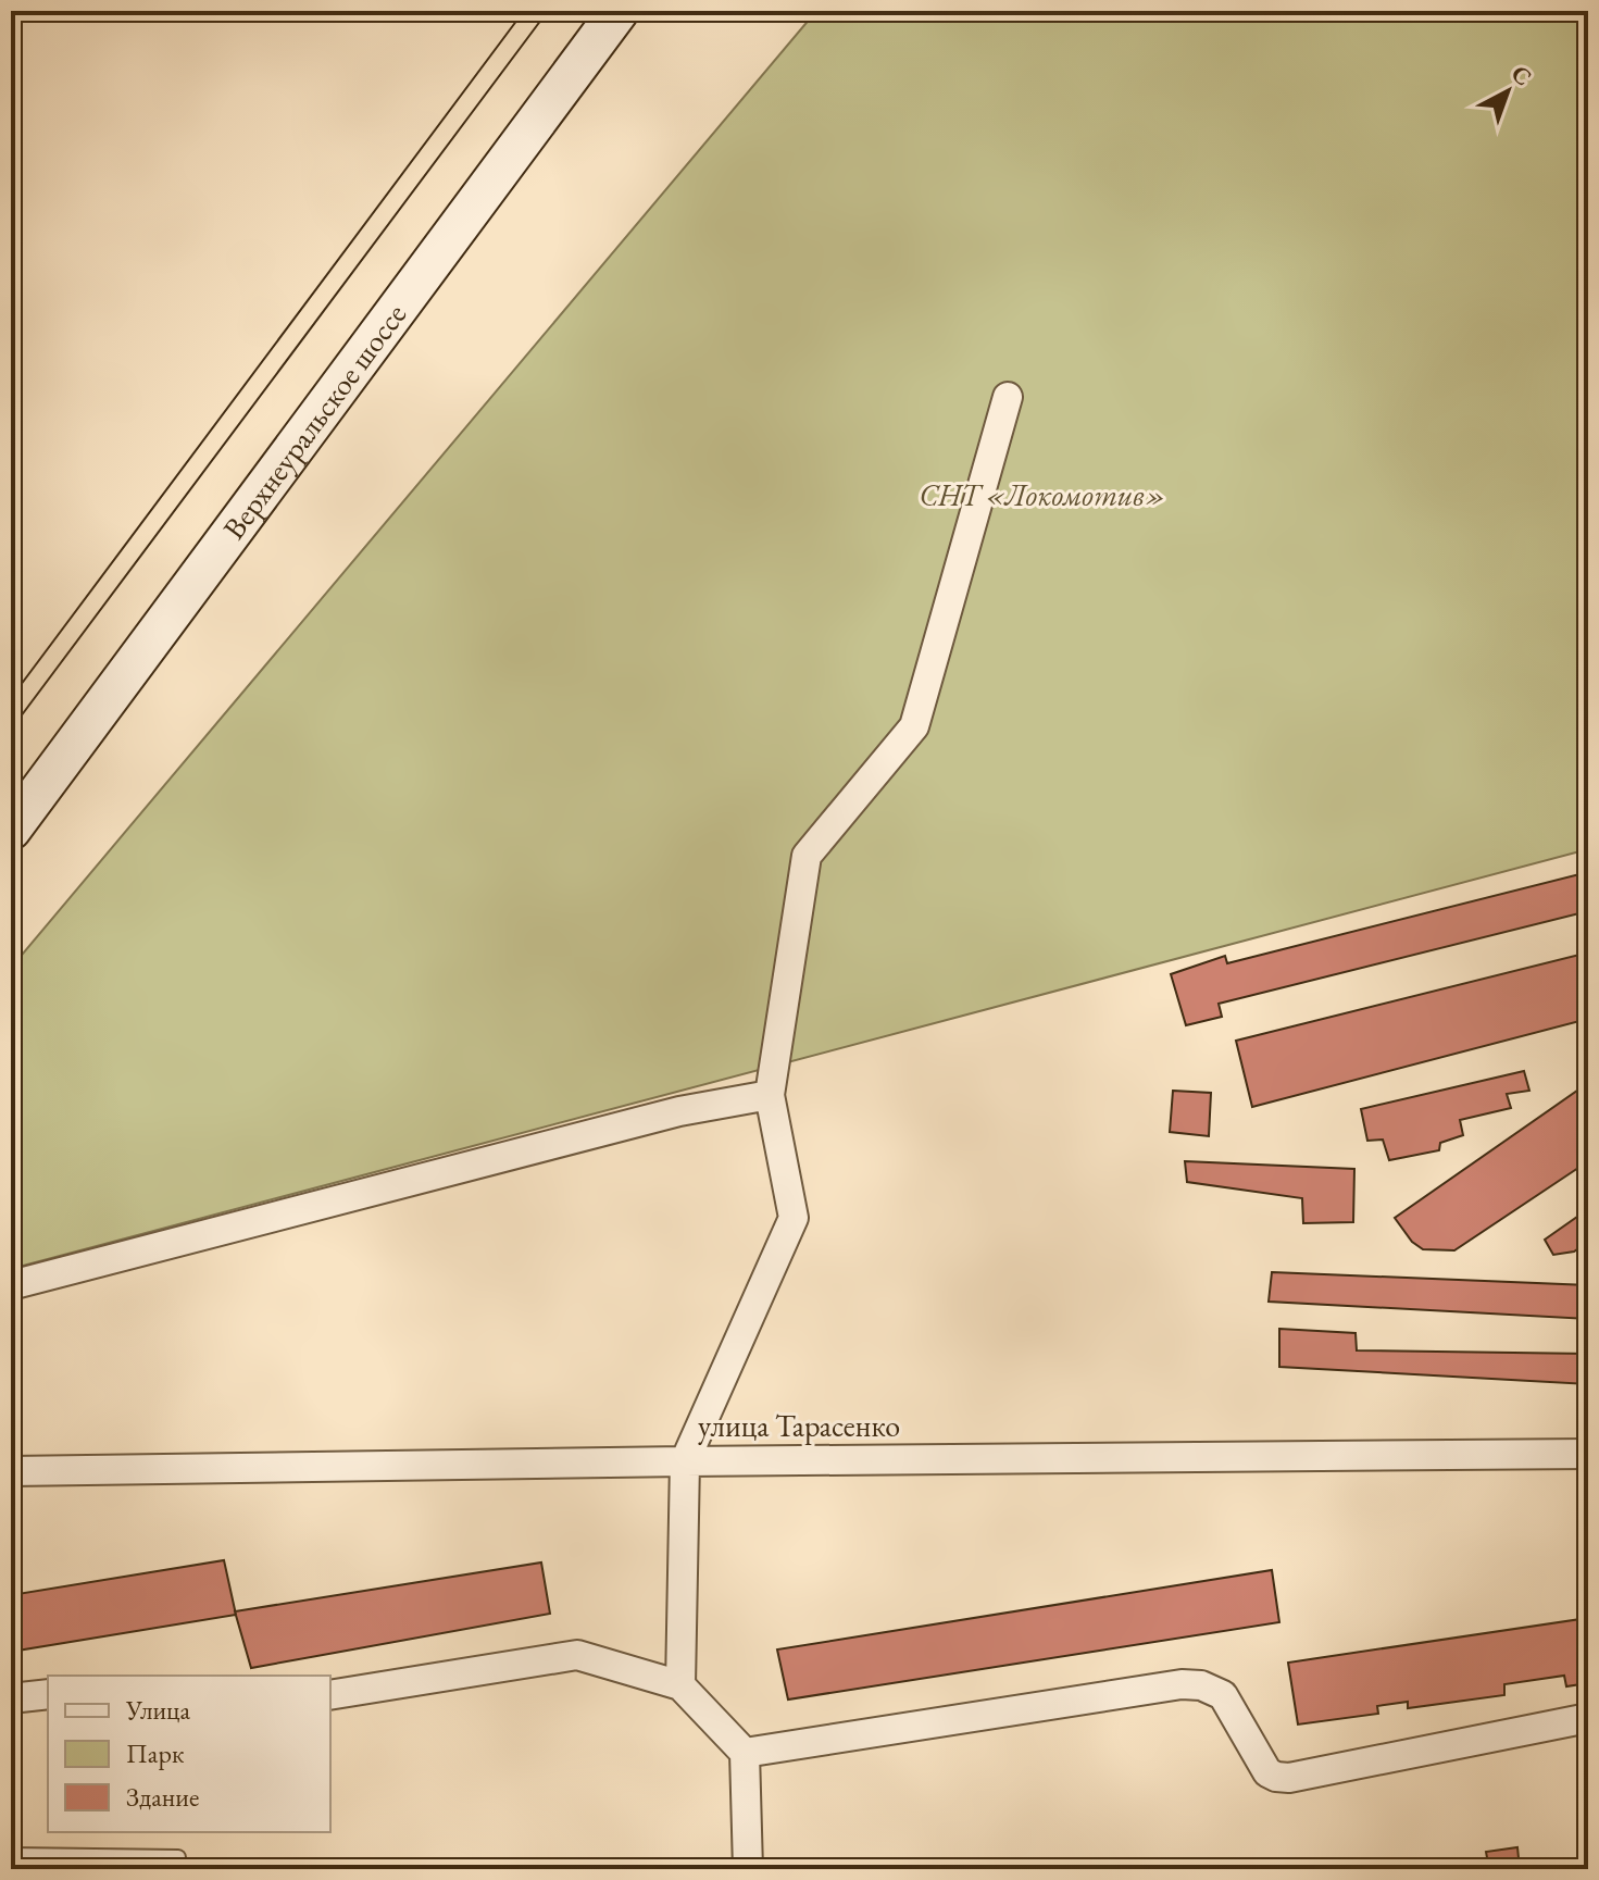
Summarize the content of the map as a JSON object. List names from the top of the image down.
{
  "streets": {
    "main road": ["Верхнеуральское шоссе"],
    "street": ["улица Тарасенко"]
  },
  "parks": ["СНТ «Локомотив»"],
  "legend": ["Улица", "Парк", "Здание"],
  "north": "top right"
}
